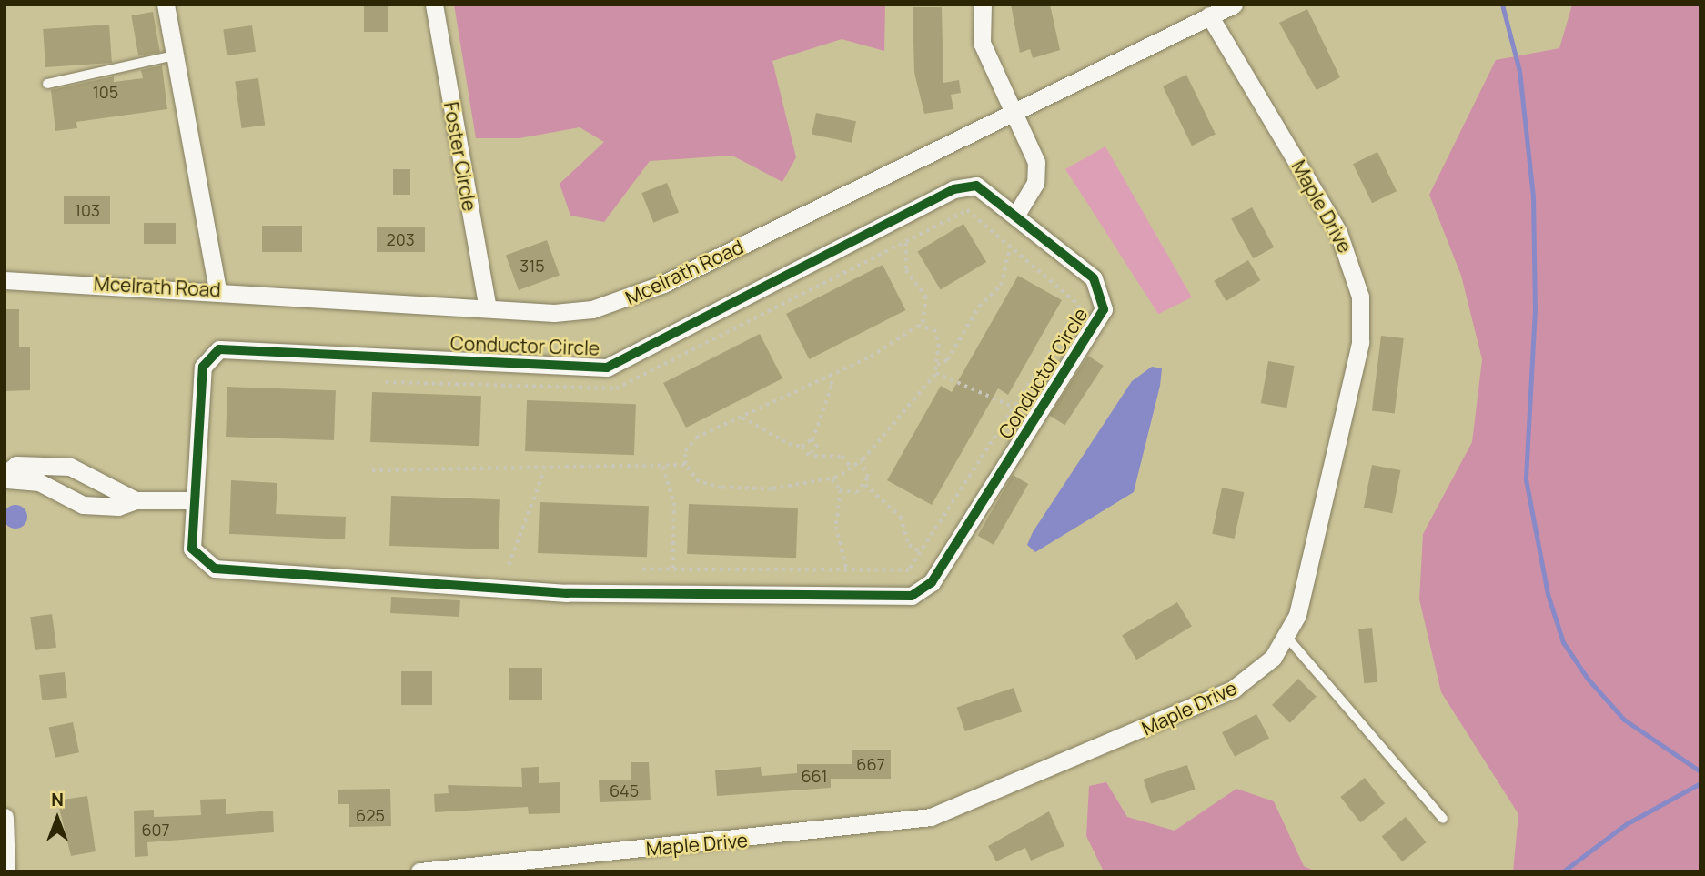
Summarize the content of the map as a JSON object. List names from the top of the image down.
{
  "streets": {
    "street": [
      "Foster Circle",
      "Maple Drive",
      "Mcelrath Road",
      "Conductor Circle"
    ]
  },
  "crossings": [
    ["Foster Circle", "Mcelrath Road"],
    ["Maple Drive", "Mcelrath Road"]
  ],
  "house_numbers": [
    "105",
    "103",
    "203",
    "315",
    "667",
    "661",
    "645",
    "625",
    "607"
  ],
  "north": "top"
}
